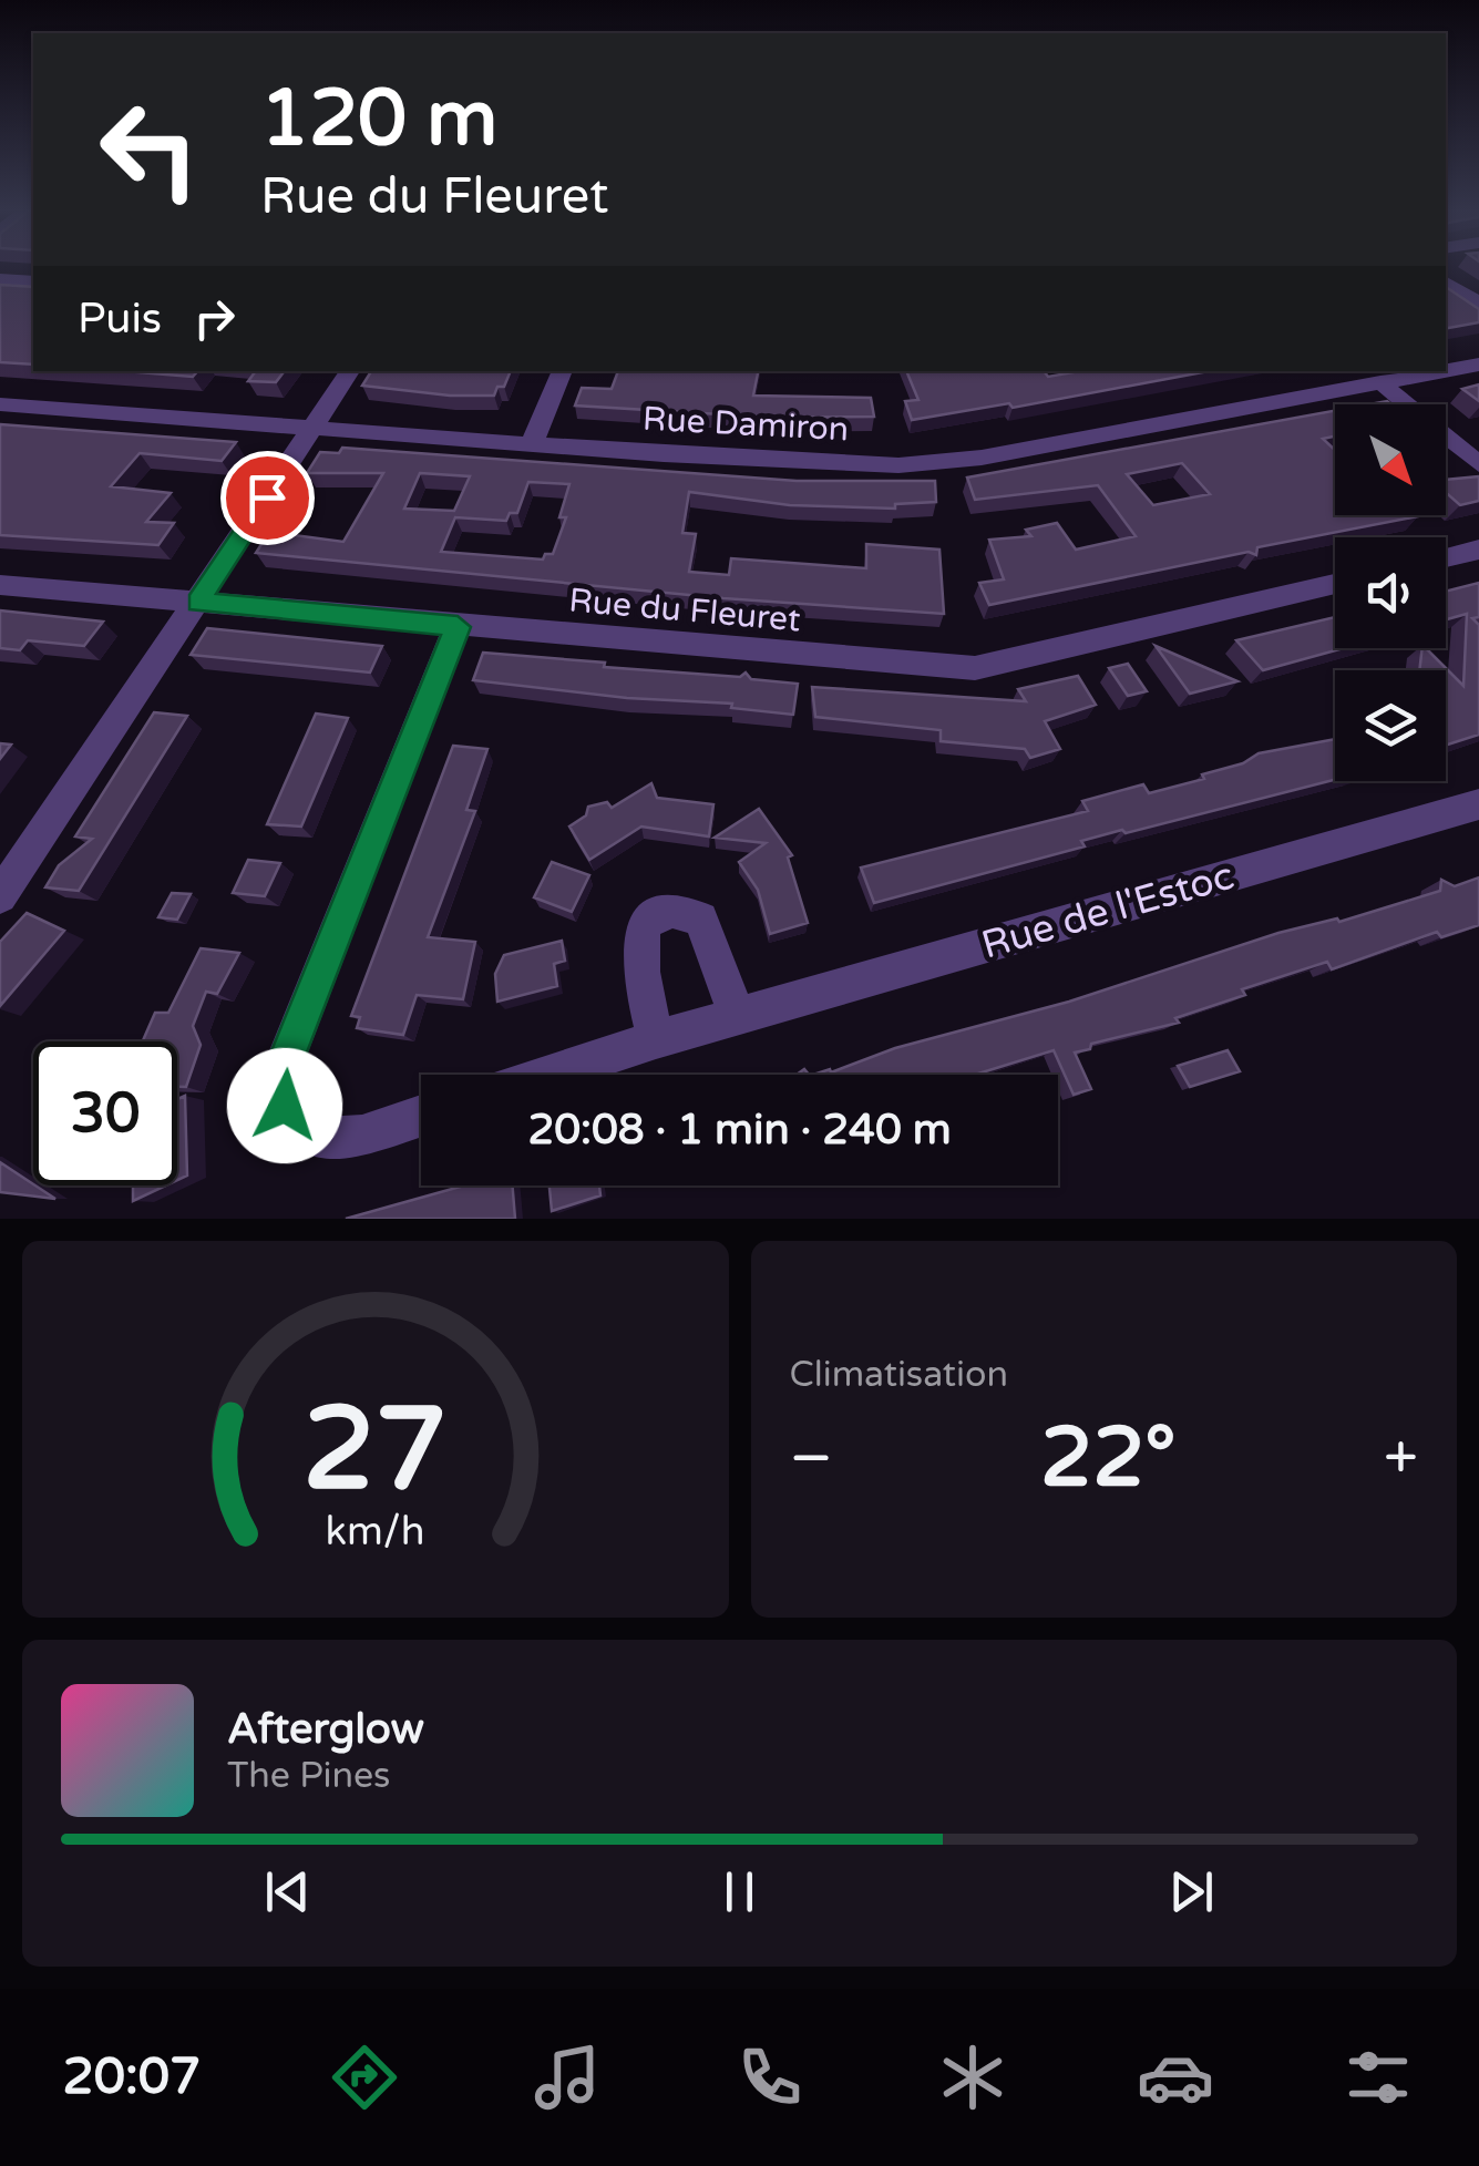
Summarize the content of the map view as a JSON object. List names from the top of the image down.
{
  "streets": {
    "street": ["Rue Damiron", "Rue du Fleuret", "Rue de l'Estoc"]
  },
  "north": "bottom right",
  "page": {
    "turn": ["120 m", "Rue du Fleuret"],
    "then": "Puis",
    "limit": "30",
    "trip": "20:08 · 1 min · 240 m",
    "tile": "Climatisation",
    "heat": ["−", "22°", "+"],
    "song": ["Afterglow", "The Pines"],
    "tabs": "20:07",
    "gauge": ["27", "km/h"]
  }
}
